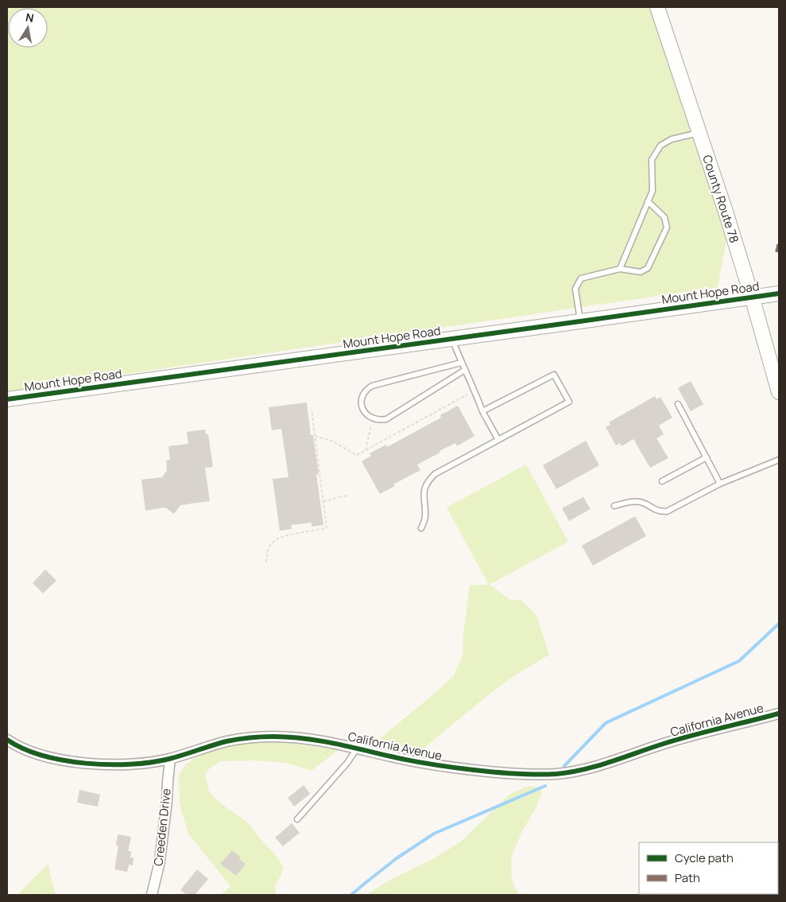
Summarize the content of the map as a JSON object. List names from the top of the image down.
{
  "streets": {
    "street": [
      "County Route 78",
      "Mount Hope Road",
      "California Avenue",
      "Creeden Drive"
    ]
  },
  "crossings": [
    ["County Route 78", "Mount Hope Road"],
    ["California Avenue", "Creeden Drive"]
  ],
  "legend": ["Cycle path", "Path"],
  "north": "top"
}
